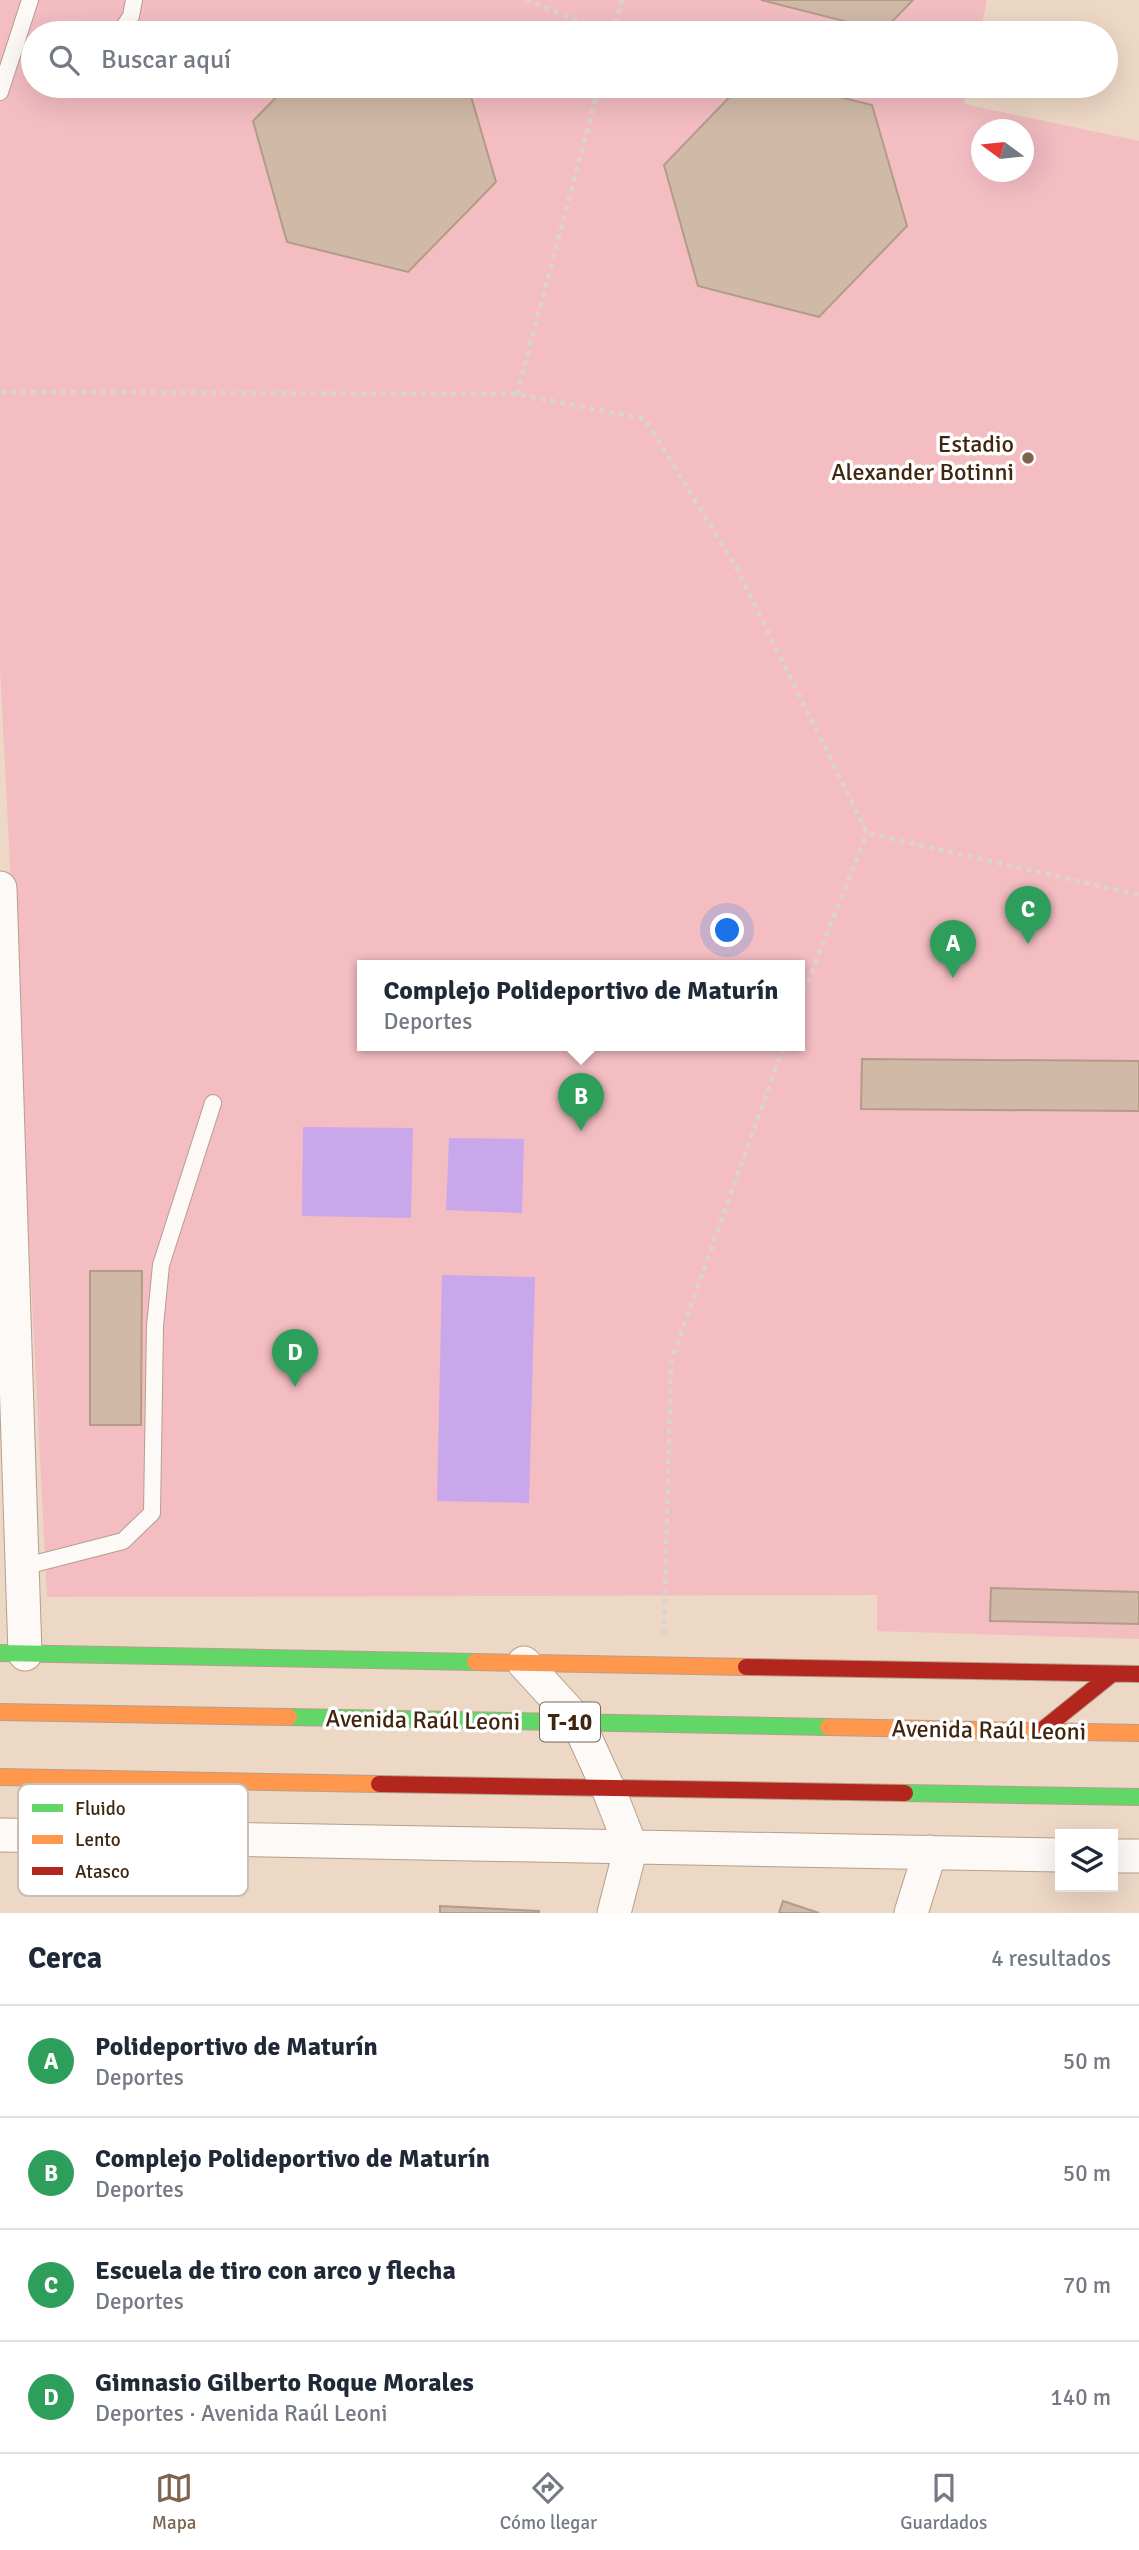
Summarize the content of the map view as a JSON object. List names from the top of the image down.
{
  "streets": {
    "main road": ["Avenida Raúl Leoni", "T-10"]
  },
  "places": ["Estadio Alexander Botinni"],
  "legend": ["Fluido", "Lento", "Atasco"],
  "north": "left",
  "page": {
    "search": "Buscar aquí",
    "pins": [
      "C",
      "A",
      "B",
      "D"
    ],
    "popup": ["Complejo Polideportivo de Maturín", "Deportes"],
    "heading": ["Cerca", "4 resultados"],
    "list": [
      {
        "mark": "A",
        "name": "Polideportivo de Maturín",
        "note": "Deportes",
        "value": "50 m"
      },
      {
        "mark": "B",
        "name": "Complejo Polideportivo de Maturín",
        "note": "Deportes",
        "value": "50 m"
      },
      {
        "mark": "C",
        "name": "Escuela de tiro con arco y flecha",
        "note": "Deportes",
        "value": "70 m"
      },
      {
        "mark": "D",
        "name": "Gimnasio Gilberto Roque Morales",
        "note": "Deportes · Avenida Raúl Leoni",
        "value": "140 m"
      }
    ],
    "nav": ["Mapa", "Cómo llegar", "Guardados"]
  }
}
